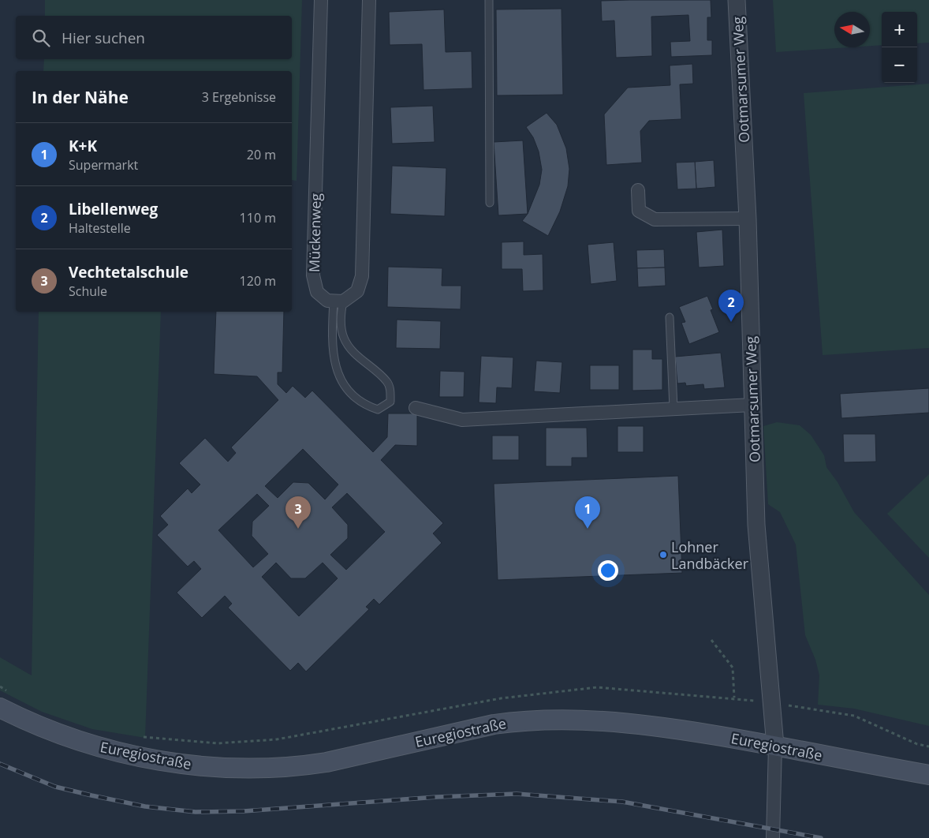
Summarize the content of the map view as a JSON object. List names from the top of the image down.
{
  "streets": {
    "main road": ["Euregiostraße"],
    "street": ["Ootmarsumer Weg", "Mückenweg"]
  },
  "crossings": [
    ["Ootmarsumer Weg", "Euregiostraße"]
  ],
  "places": ["Lohner Landbäcker"],
  "north": "left",
  "page": {
    "map_buttons": ["+", "−"],
    "search": "Hier suchen",
    "heading": ["In der Nähe", "3 Ergebnisse"],
    "list": [
      {
        "mark": "1",
        "name": "K+K",
        "note": "Supermarkt",
        "value": "20 m"
      },
      {
        "mark": "2",
        "name": "Libellenweg",
        "note": "Haltestelle",
        "value": "110 m"
      },
      {
        "mark": "3",
        "name": "Vechtetalschule",
        "note": "Schule",
        "value": "120 m"
      }
    ],
    "pins": ["2", "1", "3"]
  }
}
